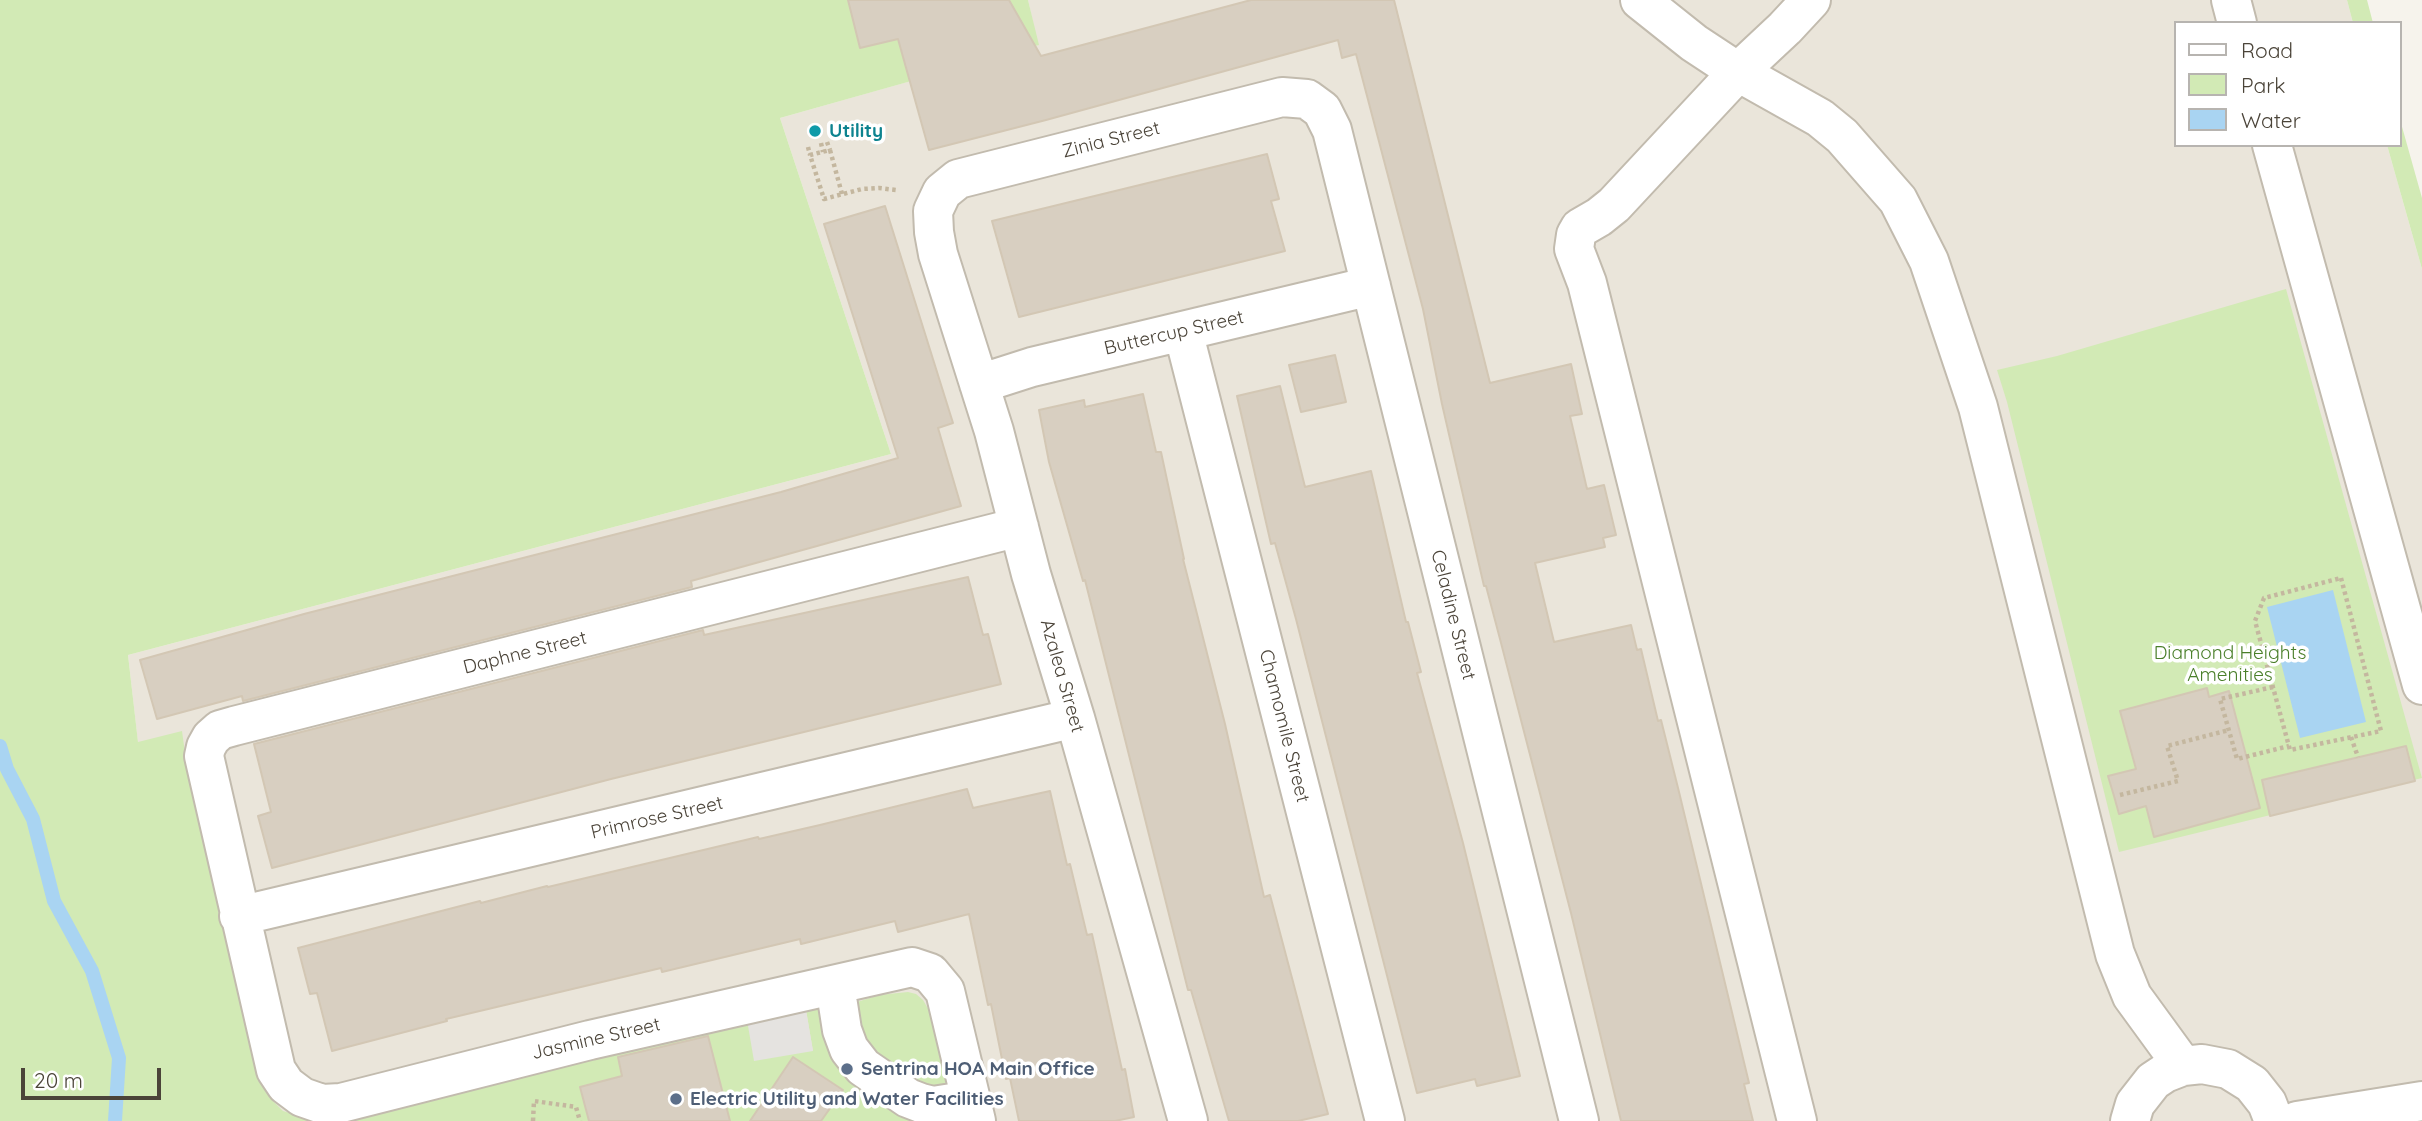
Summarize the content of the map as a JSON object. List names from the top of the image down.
{
  "streets": {
    "street": [
      "Zinia Street",
      "Buttercup Street",
      "Celadine Street",
      "Daphne Street",
      "Azalea Street",
      "Chamomile Street",
      "Primrose Street",
      "Jasmine Street"
    ]
  },
  "crossings": [
    ["Zinia Street", "Celadine Street"],
    ["Zinia Street", "Azalea Street"],
    ["Buttercup Street", "Celadine Street"],
    ["Buttercup Street", "Azalea Street"],
    ["Buttercup Street", "Chamomile Street"],
    ["Daphne Street", "Azalea Street"],
    ["Daphne Street", "Primrose Street"],
    ["Daphne Street", "Jasmine Street"],
    ["Azalea Street", "Primrose Street"],
    ["Primrose Street", "Jasmine Street"]
  ],
  "parks": ["Diamond Heights Amenities"],
  "places": ["Utility", "Sentrina HOA Main Office", "Electric Utility and Water Facilities"],
  "legend": ["Road", "Park", "Water"],
  "scale_bar": "20 m"
}
